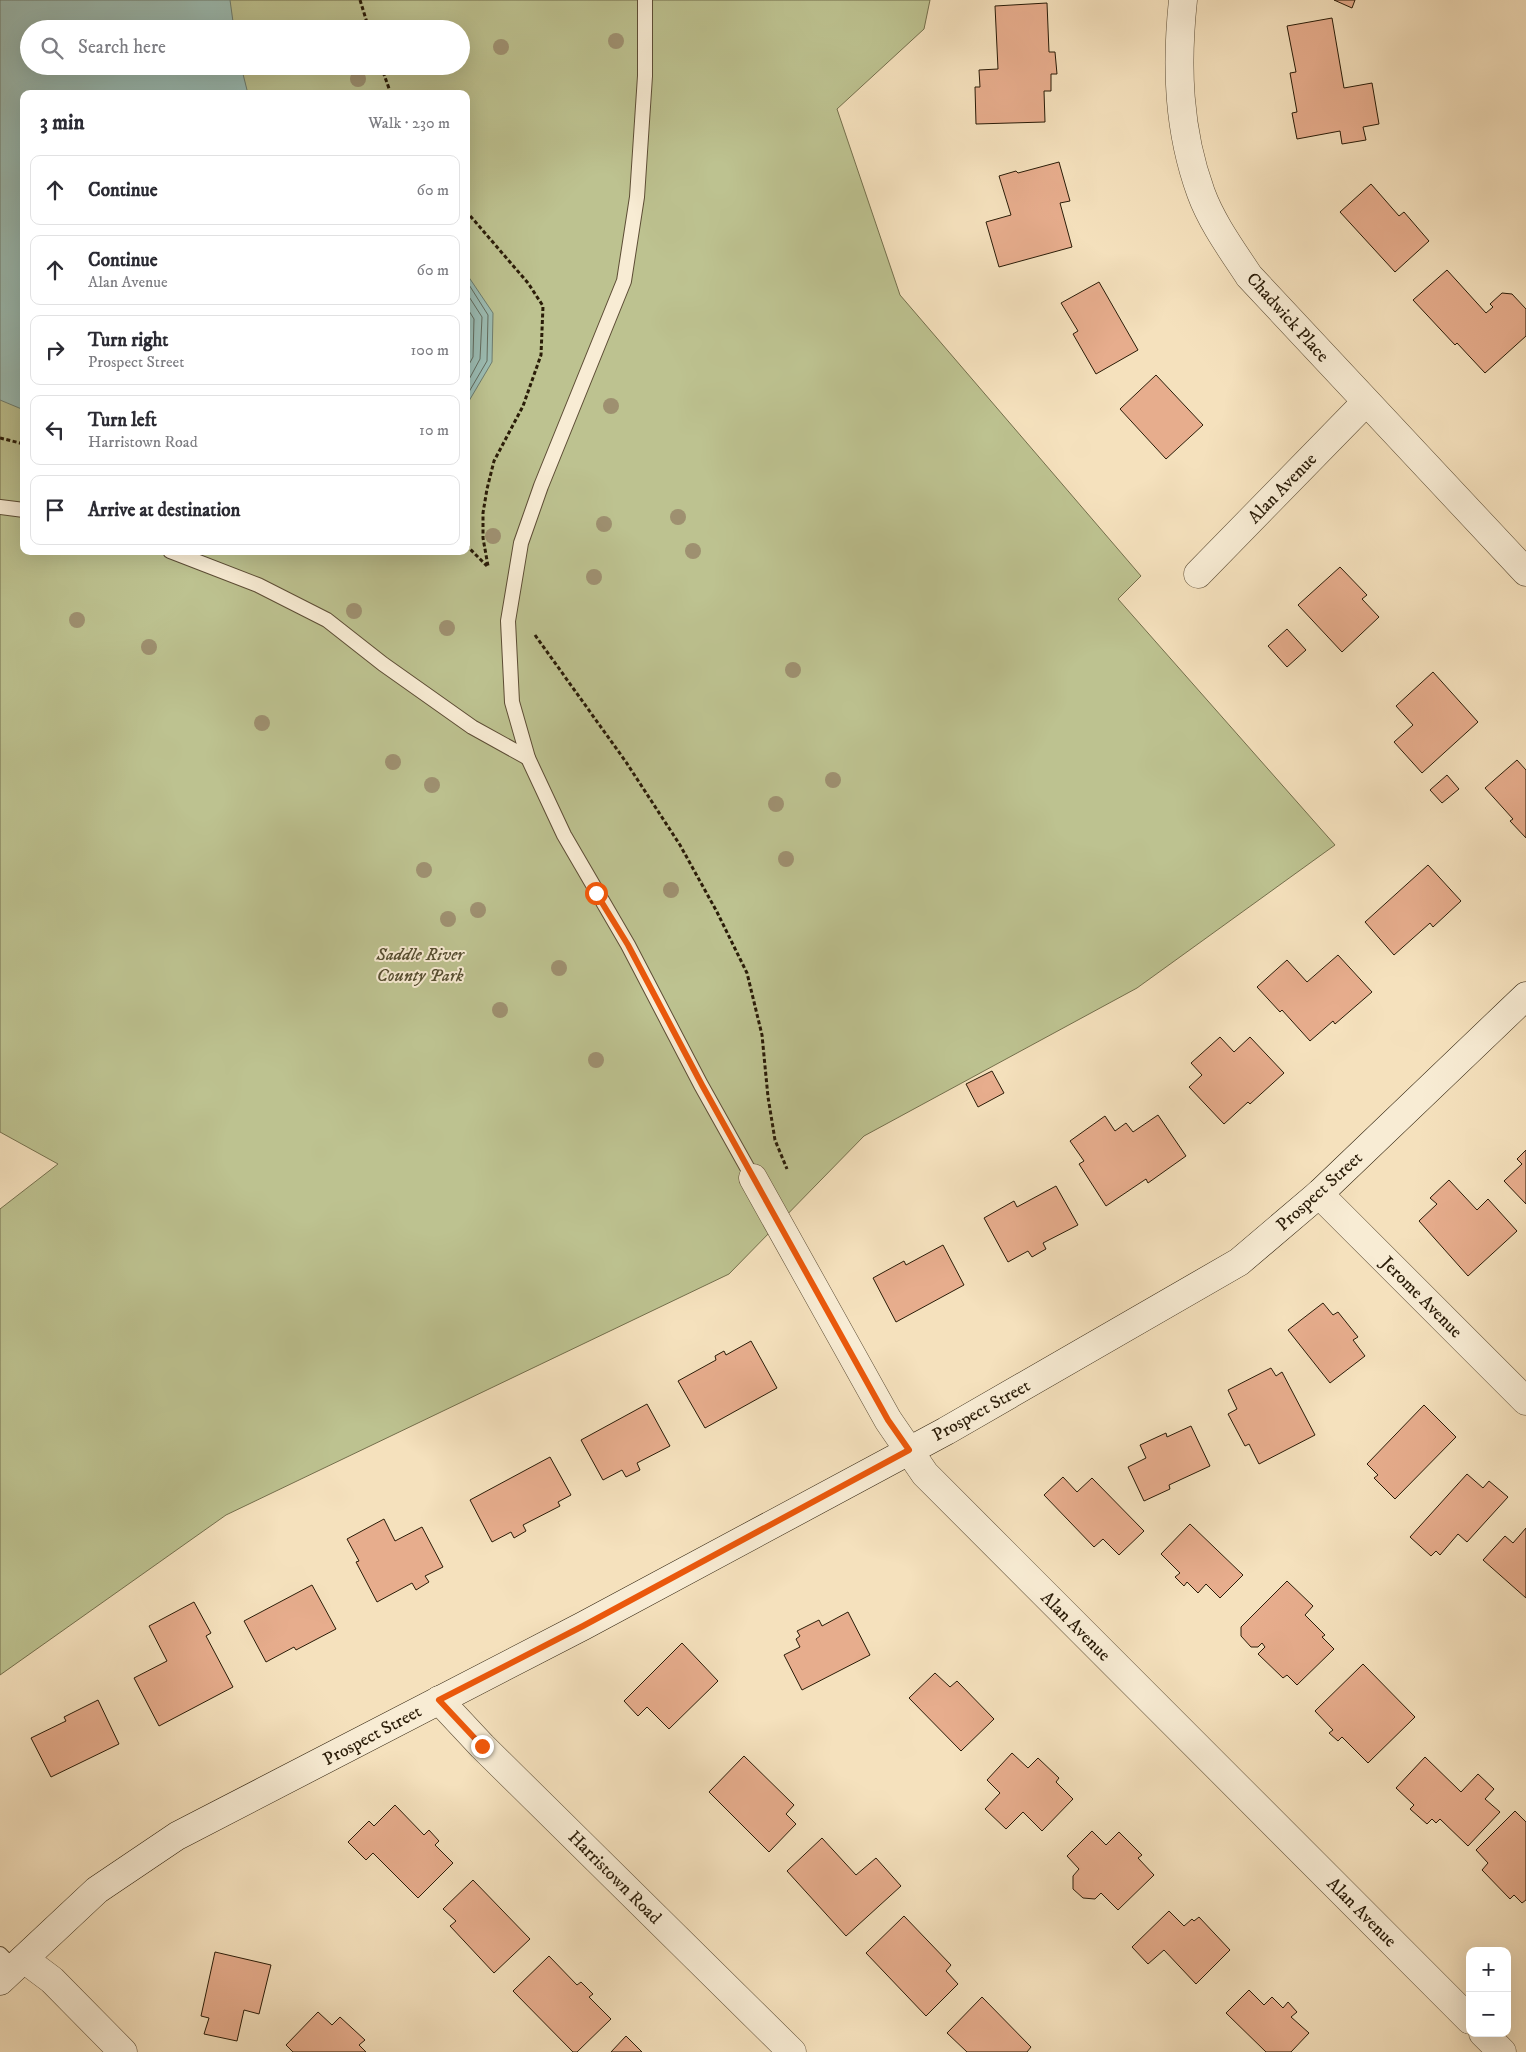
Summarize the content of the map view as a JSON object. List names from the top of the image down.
{
  "streets": {
    "street": [
      "Chadwick Place",
      "Alan Avenue",
      "Prospect Street",
      "Jerome Avenue",
      "Harristown Road"
    ]
  },
  "crossings": [
    ["Chadwick Place", "Alan Avenue"],
    ["Alan Avenue", "Prospect Street"],
    ["Prospect Street", "Jerome Avenue"],
    ["Prospect Street", "Harristown Road"]
  ],
  "parks": ["Saddle River County Park"],
  "page": {
    "search": "Search here",
    "heading": ["3 min", "Walk · 230 m"],
    "list": [
      ["Continue", "60 m"],
      ["Continue", "Alan Avenue", "60 m"],
      ["Turn right", "Prospect Street", "100 m"],
      ["Turn left", "Harristown Road", "10 m"],
      "Arrive at destination"
    ],
    "map_buttons": ["+", "−"]
  }
}
